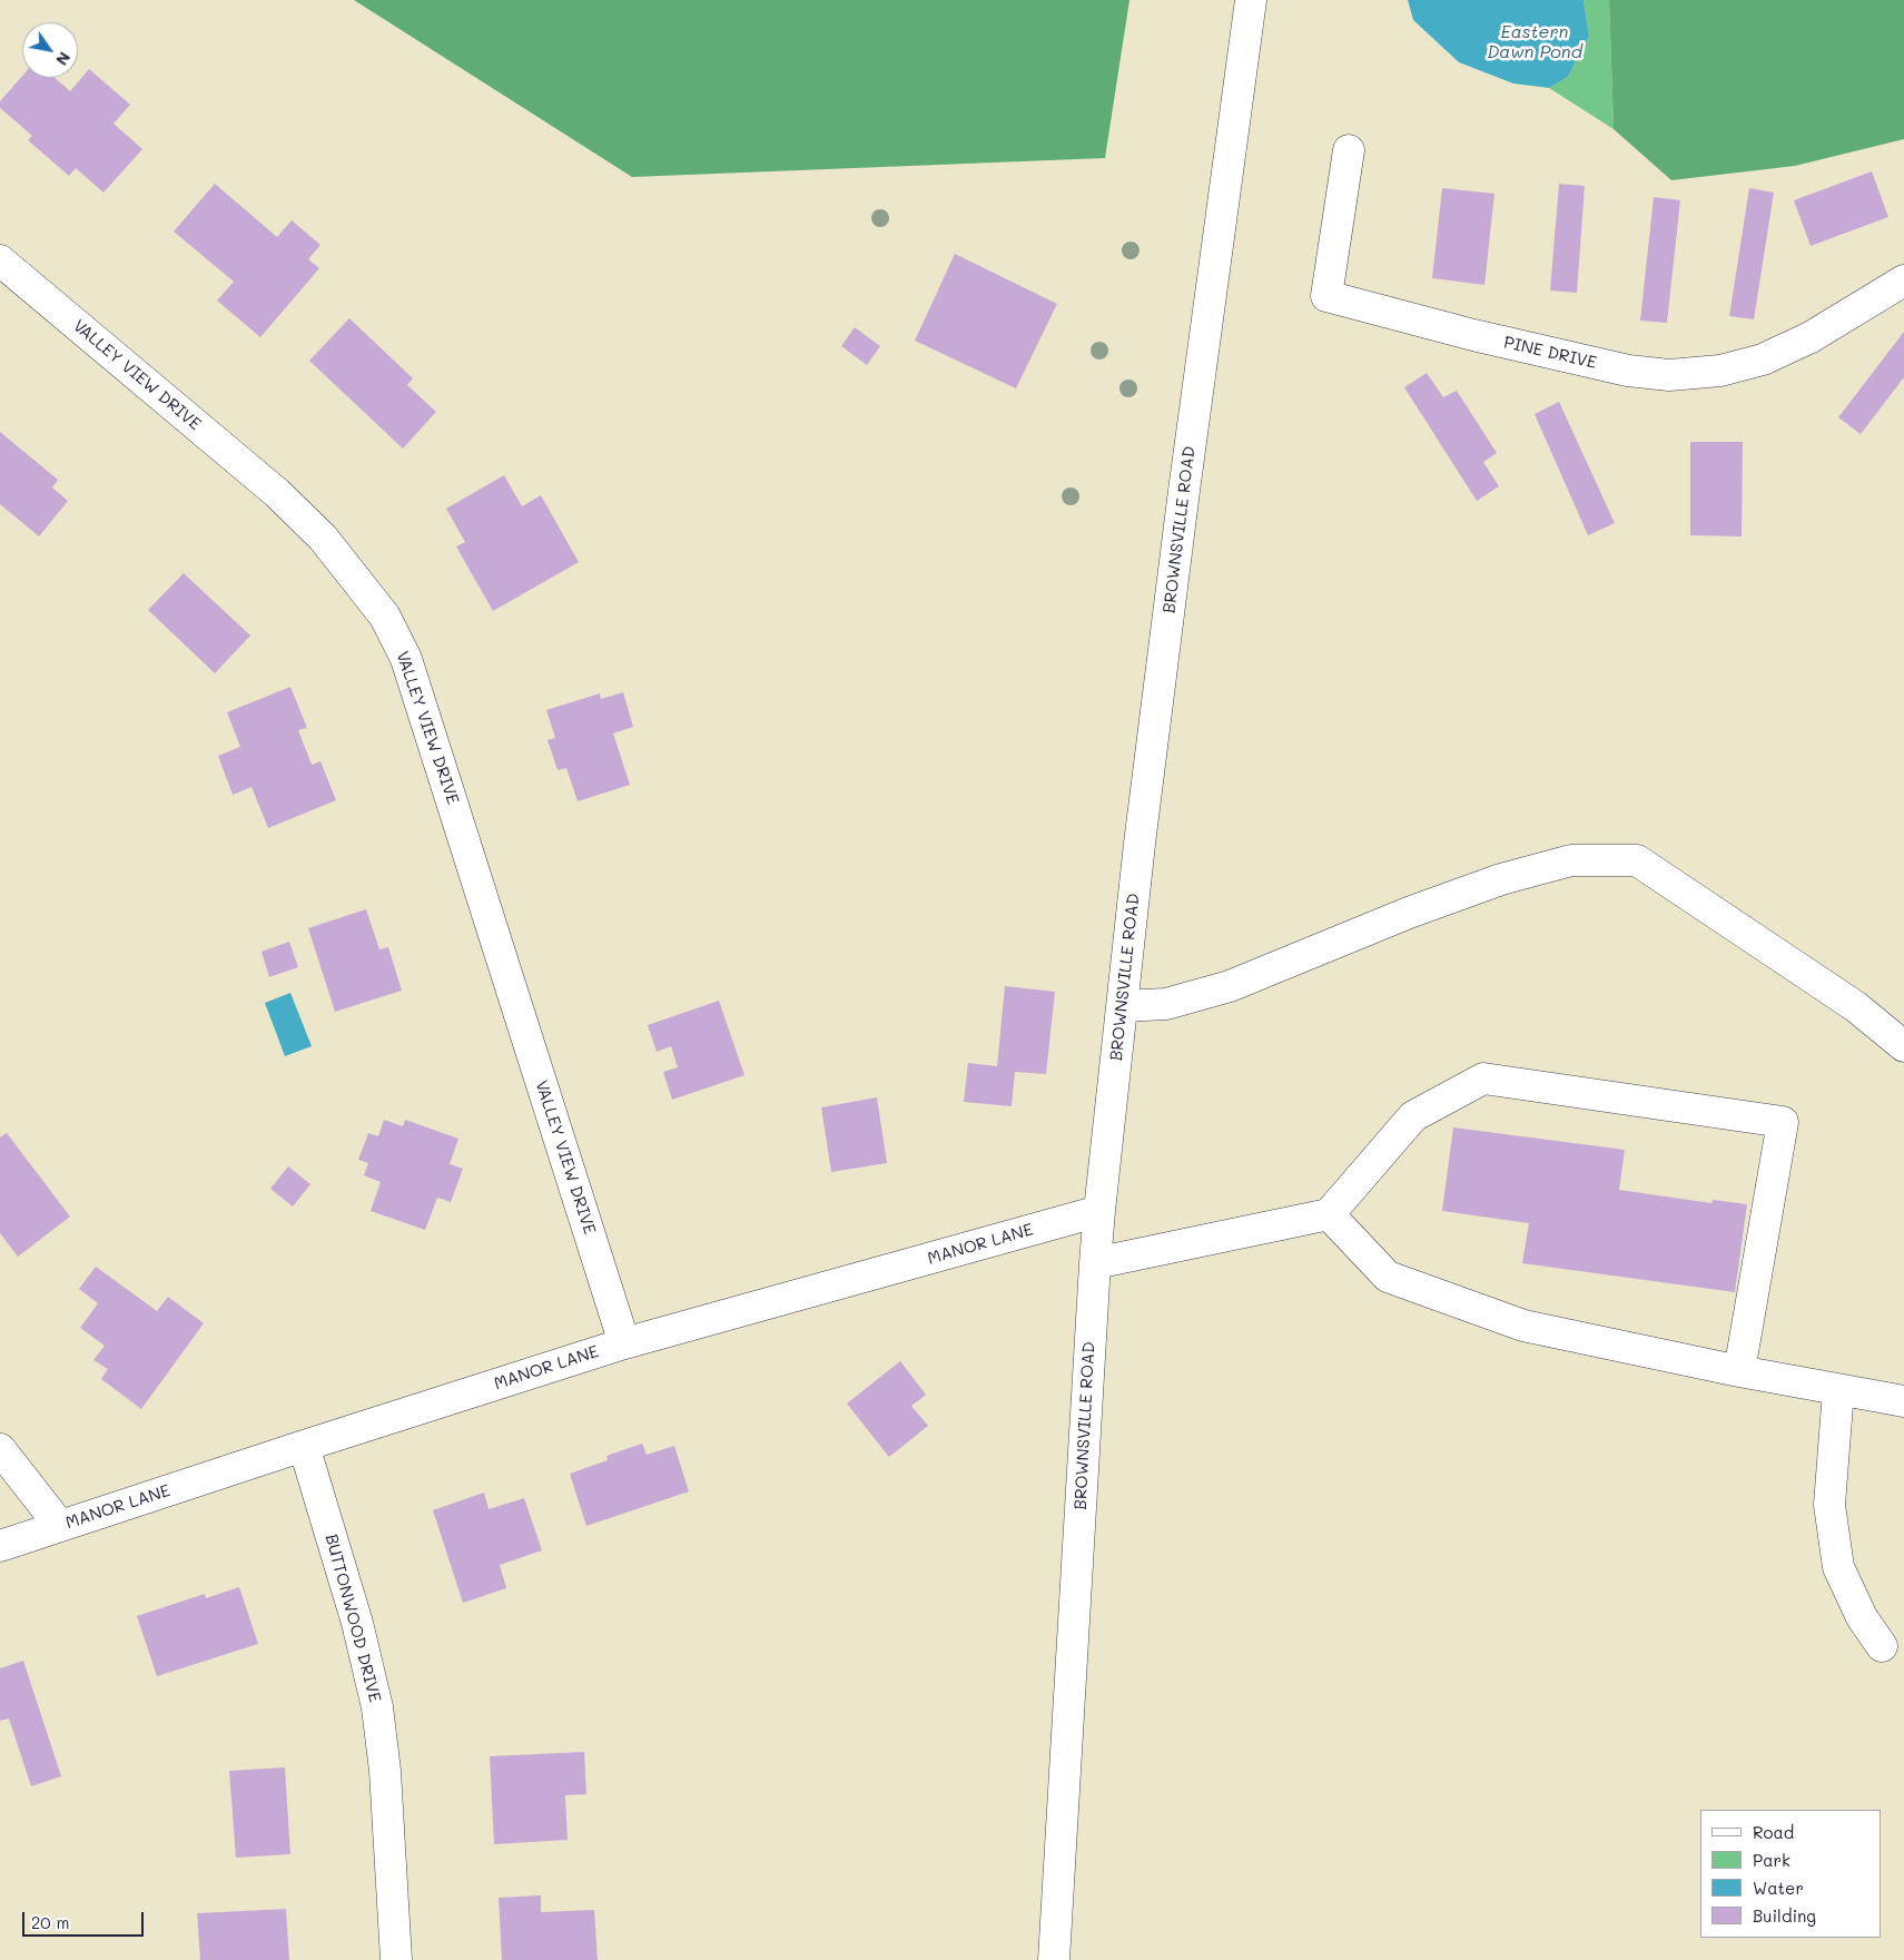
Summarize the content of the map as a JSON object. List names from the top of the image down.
{
  "streets": {
    "street": [
      "PINE DRIVE",
      "VALLEY VIEW DRIVE",
      "BROWNSVILLE ROAD",
      "MANOR LANE",
      "BUTTONWOOD DRIVE"
    ]
  },
  "crossings": [
    ["VALLEY VIEW DRIVE", "MANOR LANE"],
    ["BROWNSVILLE ROAD", "MANOR LANE"],
    ["MANOR LANE", "BUTTONWOOD DRIVE"]
  ],
  "water": ["Eastern Dawn Pond"],
  "legend": [
    "Road",
    "Park",
    "Water",
    "Building"
  ],
  "scale_bar": "20 m",
  "north": "bottom right"
}
